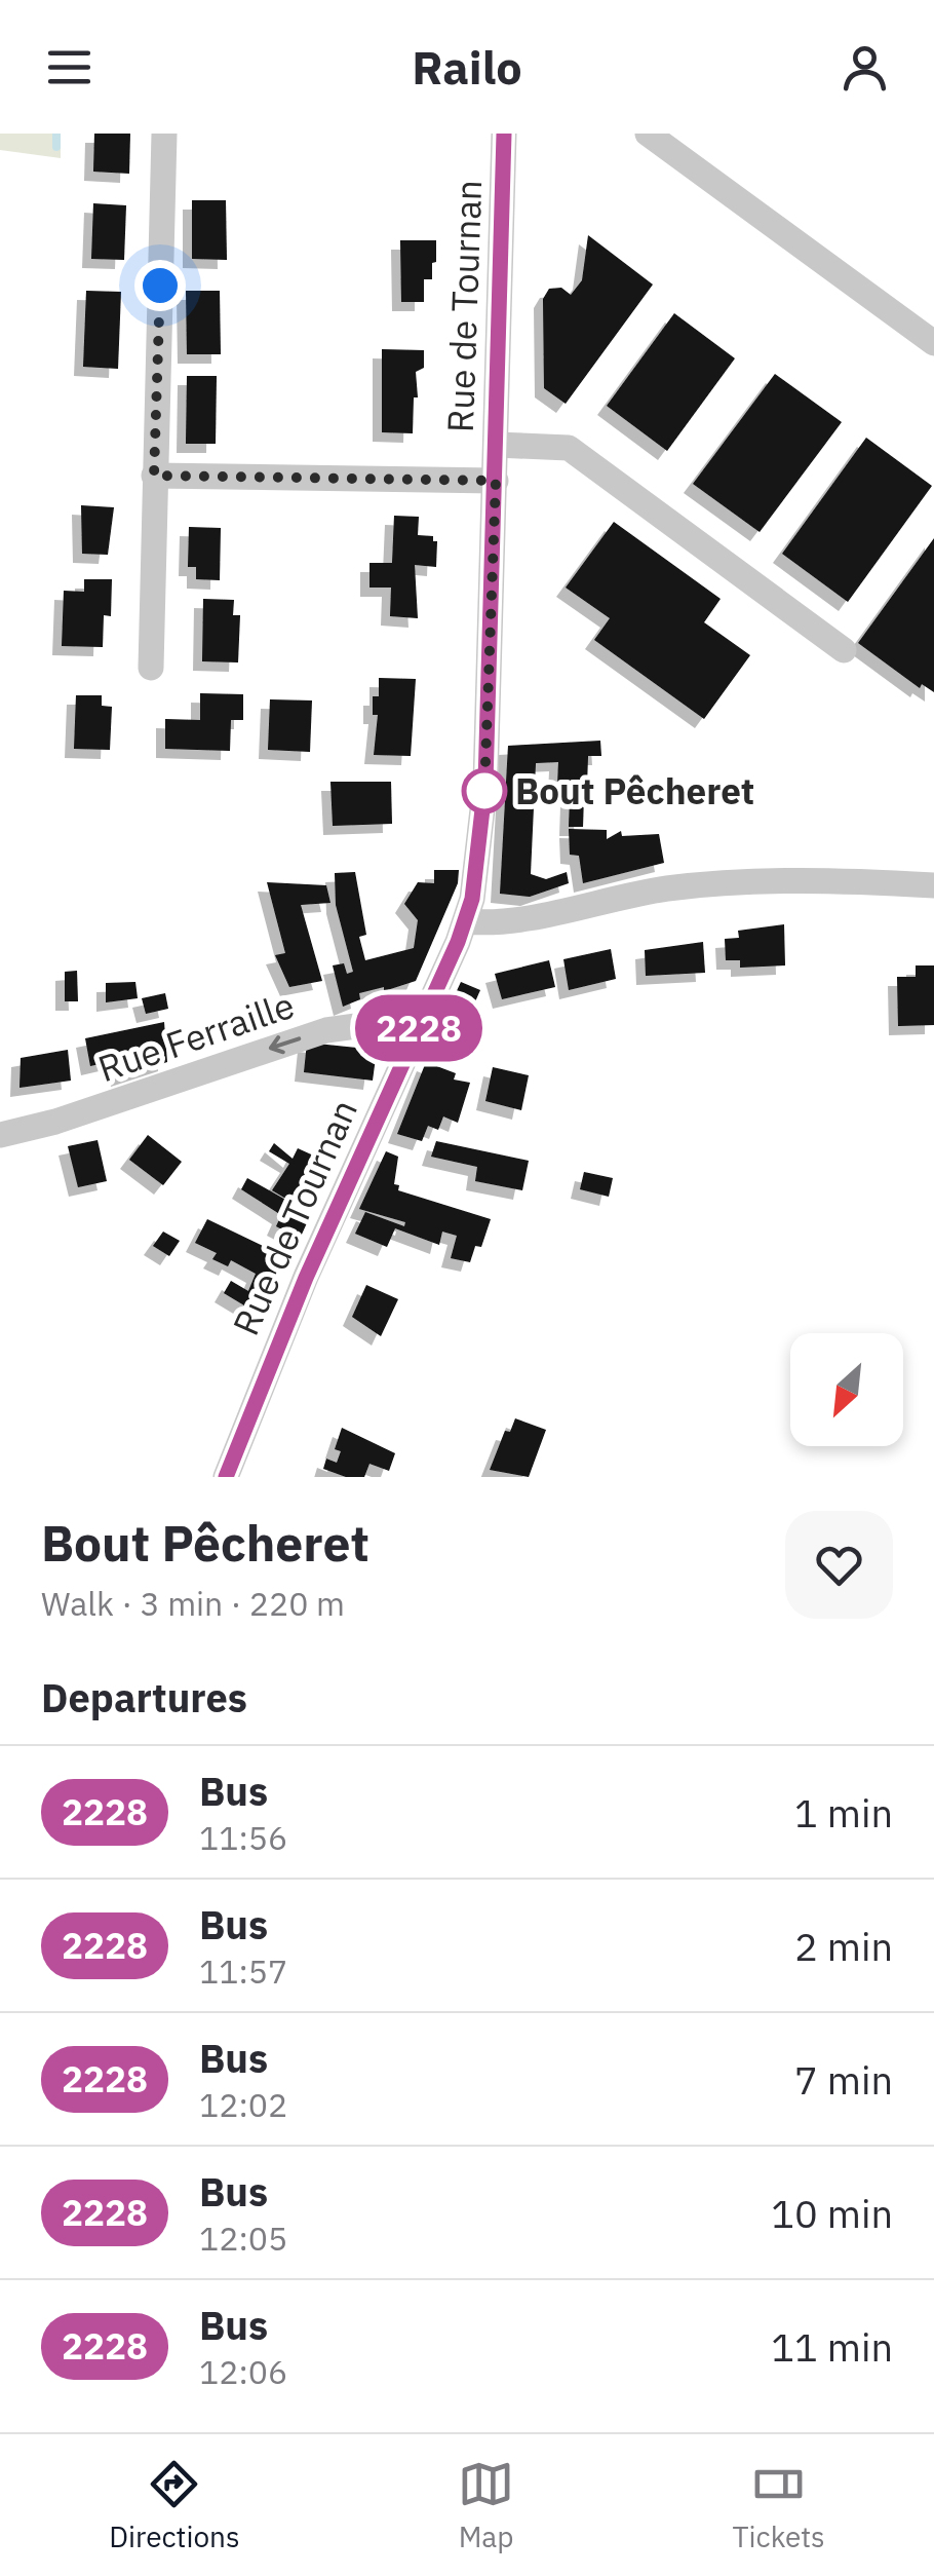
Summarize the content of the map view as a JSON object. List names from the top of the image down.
{
  "streets": {
    "street": ["Rue de Tournan", "Rue Ferraille"]
  },
  "crossings": [
    ["Rue de Tournan", "Rue Ferraille"]
  ],
  "one_way": ["Rue Ferraille"],
  "places": ["Bout Pêcheret"],
  "lines": ["bus line 2228"],
  "north": "bottom left",
  "page": {
    "header": "Railo",
    "on_map": "2228",
    "heading": [
      ["Bout Pêcheret", "Walk · 3 min · 220 m"],
      "Departures"
    ],
    "list": [
      {
        "mark": "2228",
        "name": "Bus",
        "note": "11:56",
        "value": "1 min"
      },
      {
        "mark": "2228",
        "name": "Bus",
        "note": "11:57",
        "value": "2 min"
      },
      {
        "mark": "2228",
        "name": "Bus",
        "note": "12:02",
        "value": "7 min"
      },
      {
        "mark": "2228",
        "name": "Bus",
        "note": "12:05",
        "value": "10 min"
      },
      {
        "mark": "2228",
        "name": "Bus",
        "note": "12:06",
        "value": "11 min"
      }
    ],
    "tabs": ["Directions", "Map", "Tickets"]
  }
}
